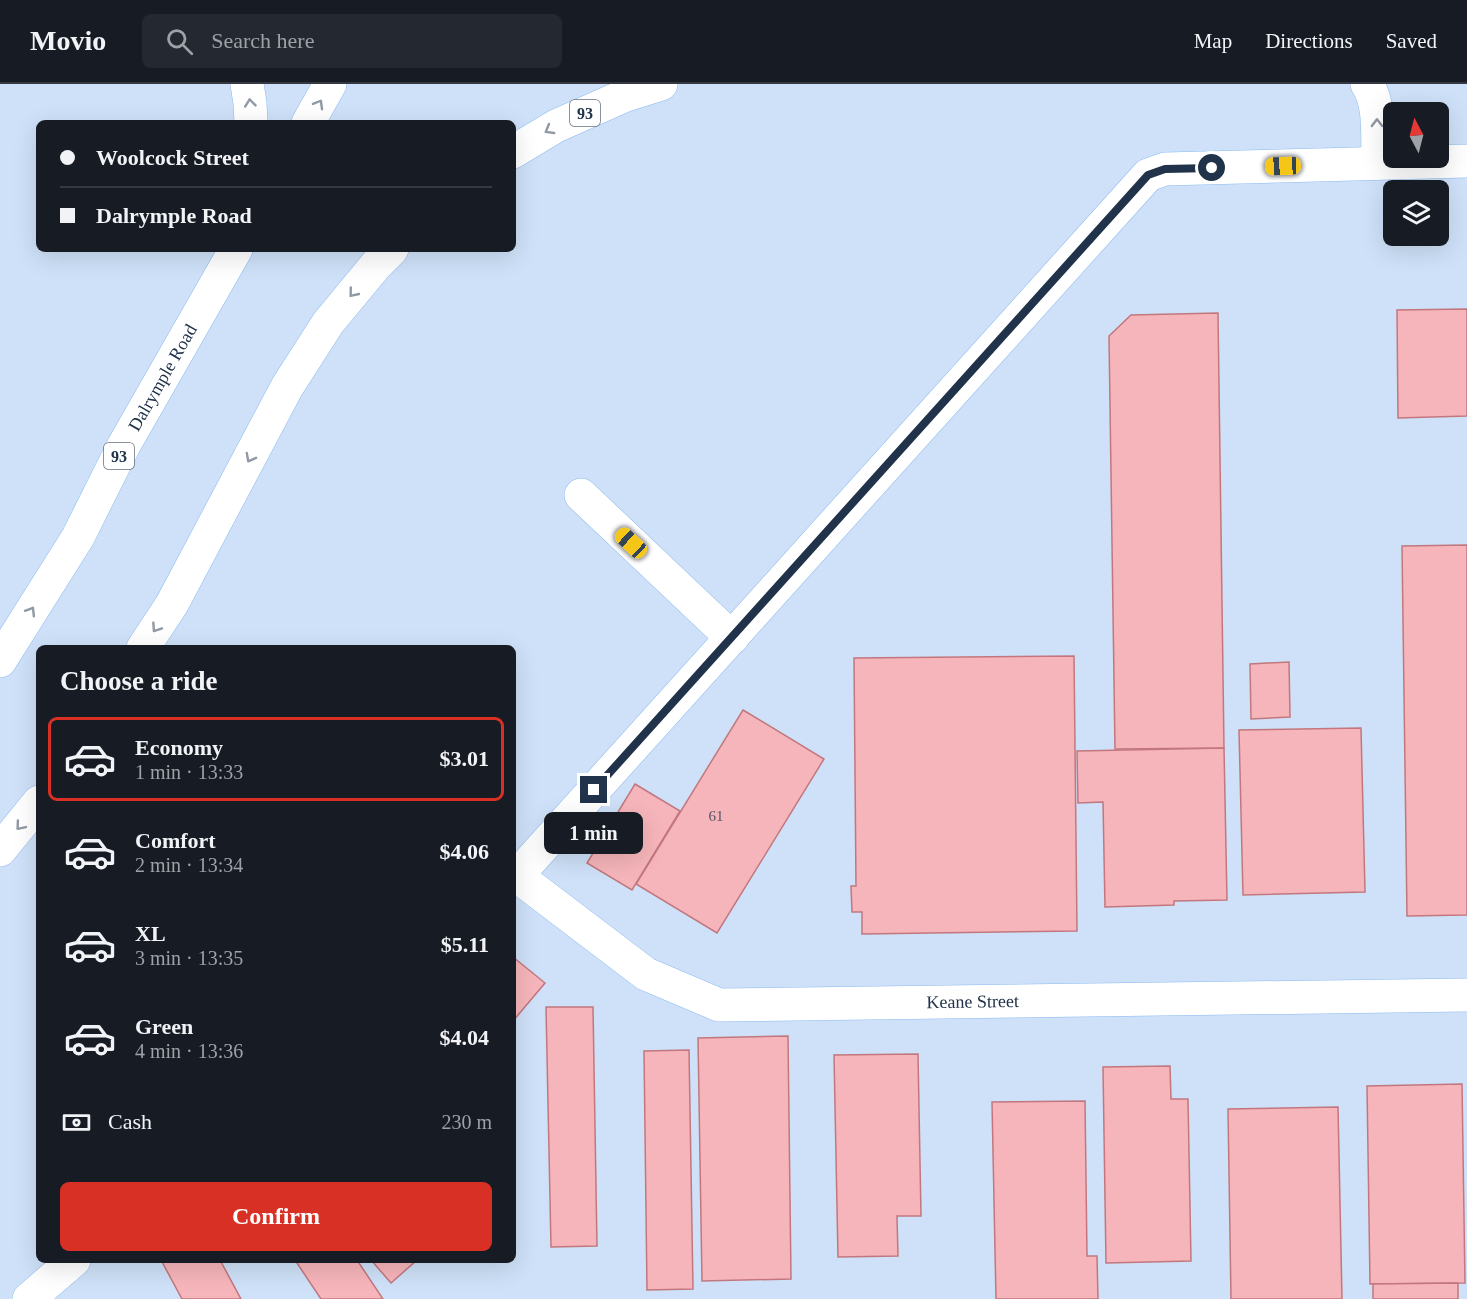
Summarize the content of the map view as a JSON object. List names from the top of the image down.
{
  "streets": {
    "street": ["93", "Dalrymple Road", "Keane Street"]
  },
  "house_numbers": ["61"],
  "north": "top",
  "page": {
    "header": "Movio",
    "search": "Search here",
    "nav": ["Map", "Directions", "Saved"],
    "banner": ["Woolcock Street", "Dalrymple Road"],
    "heading": "Choose a ride",
    "list": [
      {
        "name": "Economy",
        "note": "1 min · 13:33",
        "value": "$3.01"
      },
      {
        "name": "Comfort",
        "note": "2 min · 13:34",
        "value": "$4.06"
      },
      {
        "name": "XL",
        "note": "3 min · 13:35",
        "value": "$5.11"
      },
      {
        "name": "Green",
        "note": "4 min · 13:36",
        "value": "$4.04"
      }
    ],
    "bubble": "1 min",
    "pay": ["Cash", "230 m"],
    "buttons": "Confirm"
  }
}
